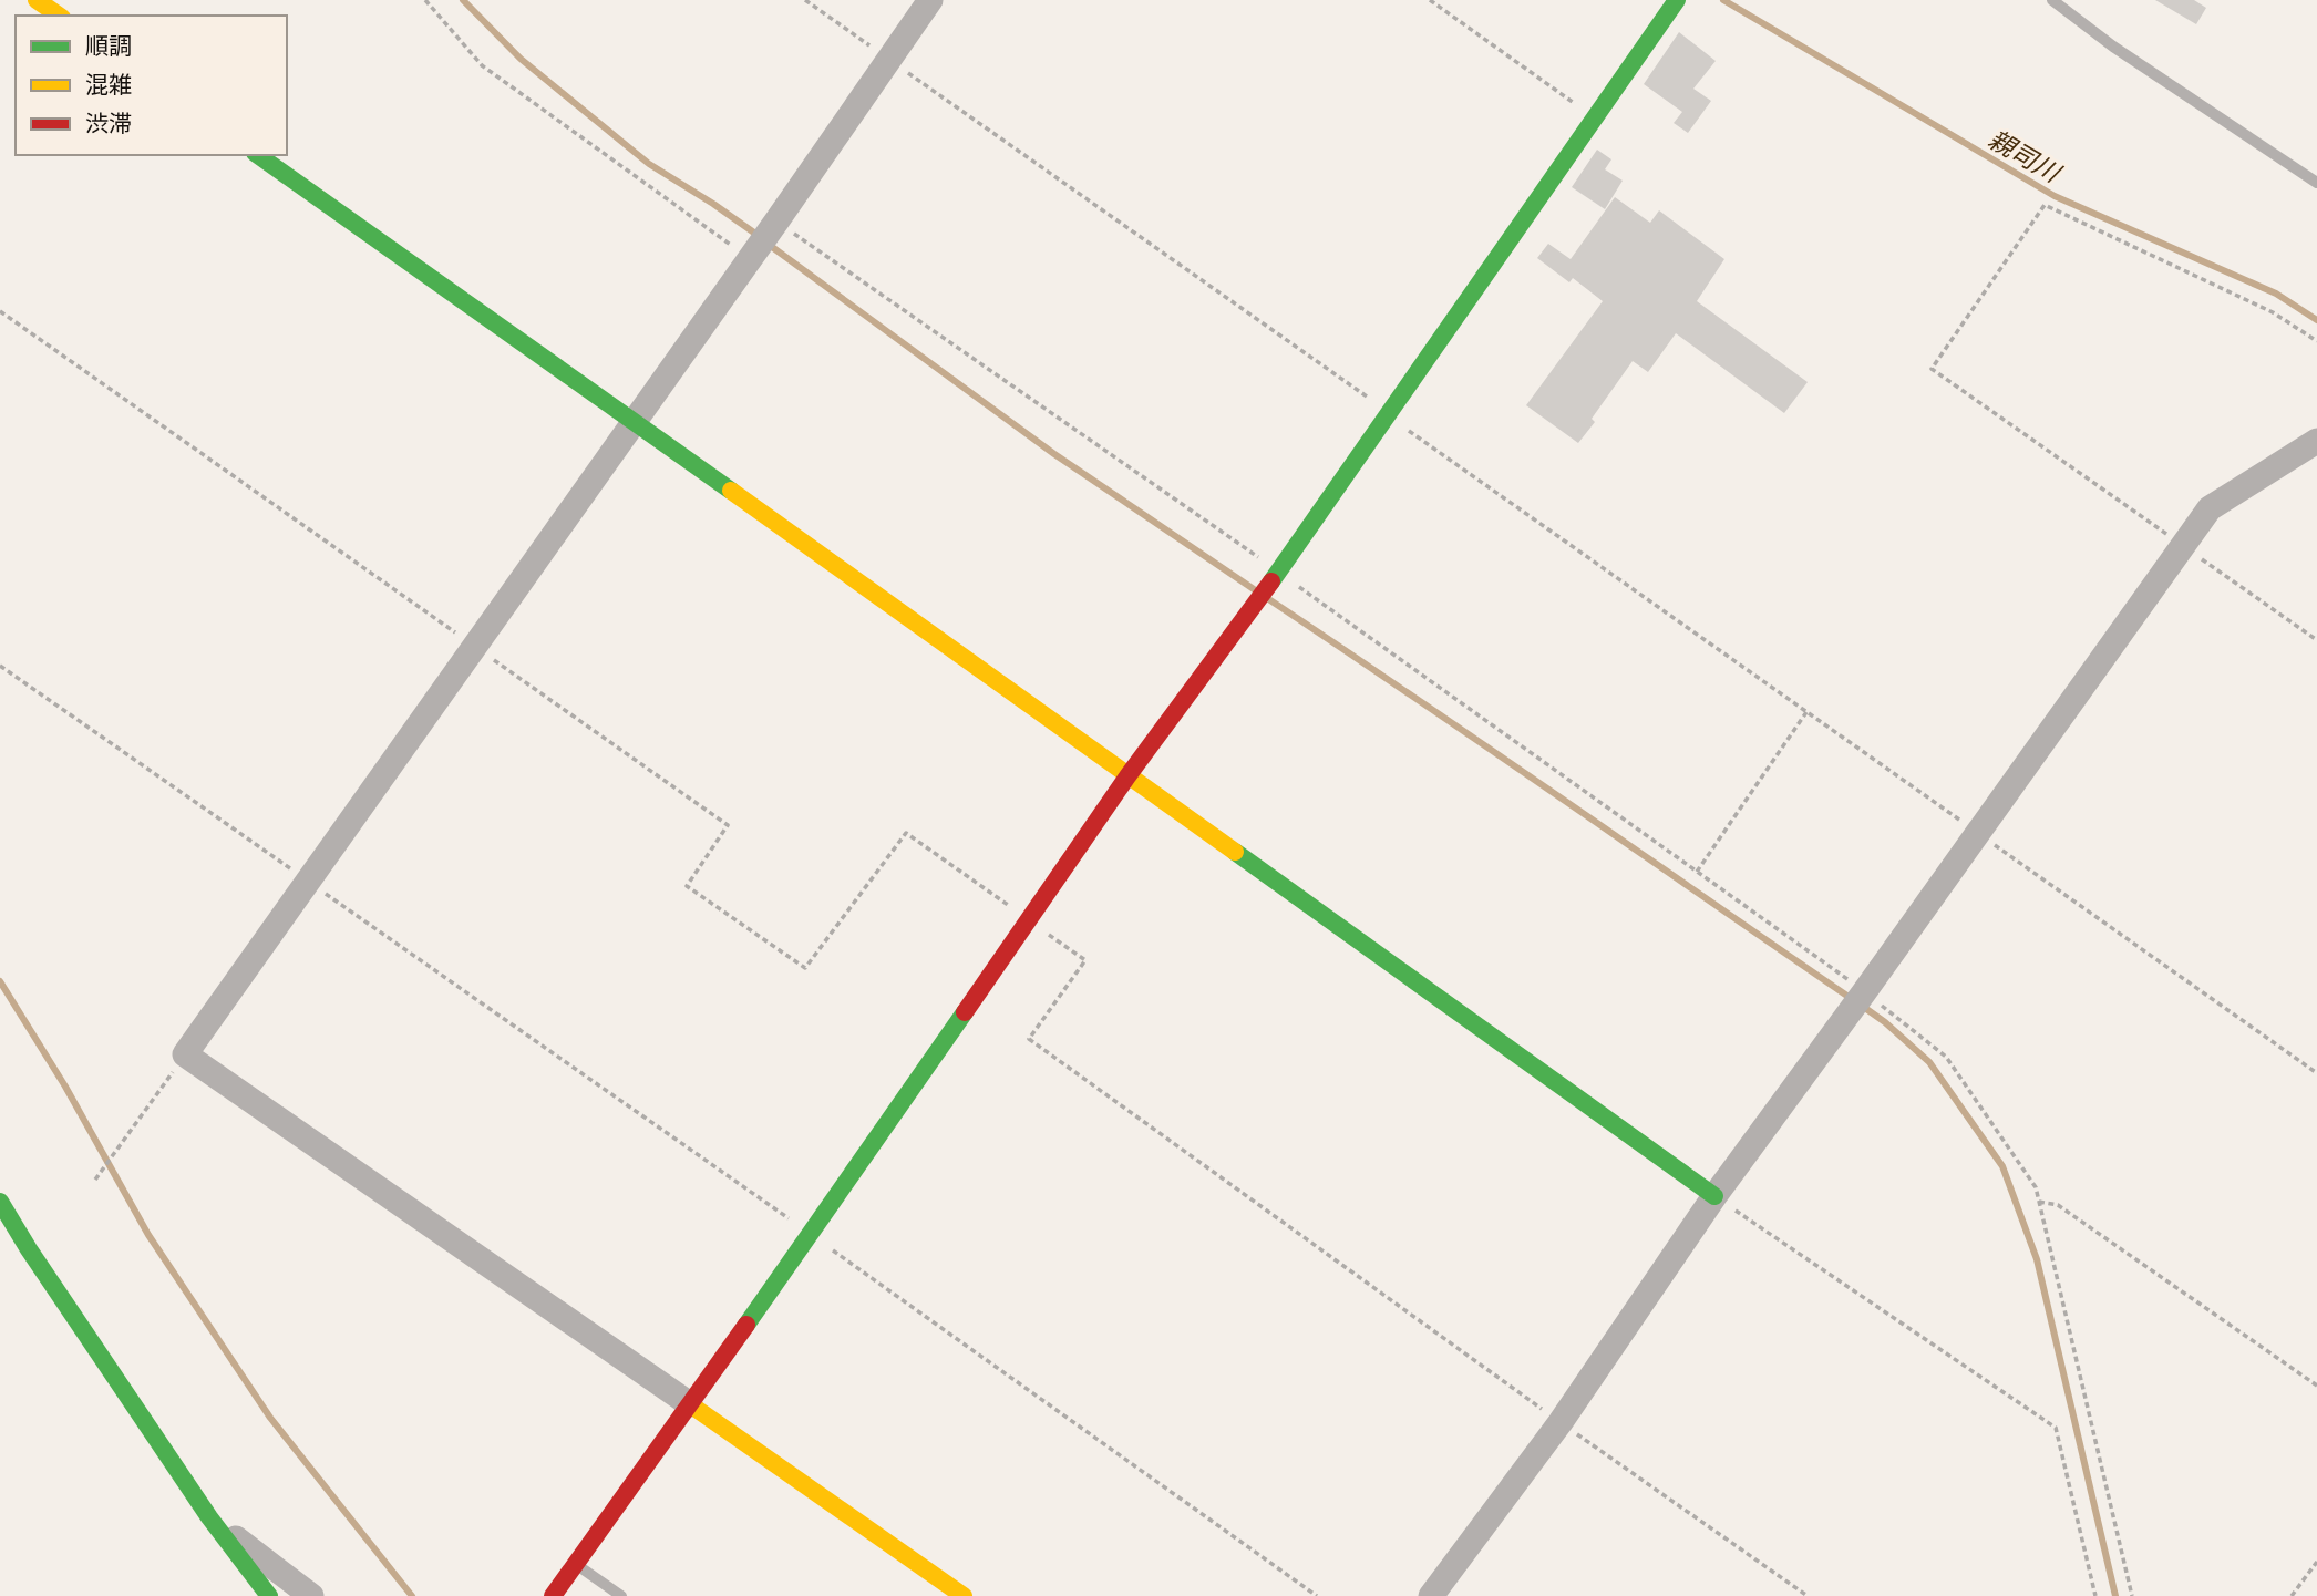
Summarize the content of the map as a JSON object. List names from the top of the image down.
{
  "water": ["親司川"],
  "legend": ["順調", "混雑", "渋滞"]
}
